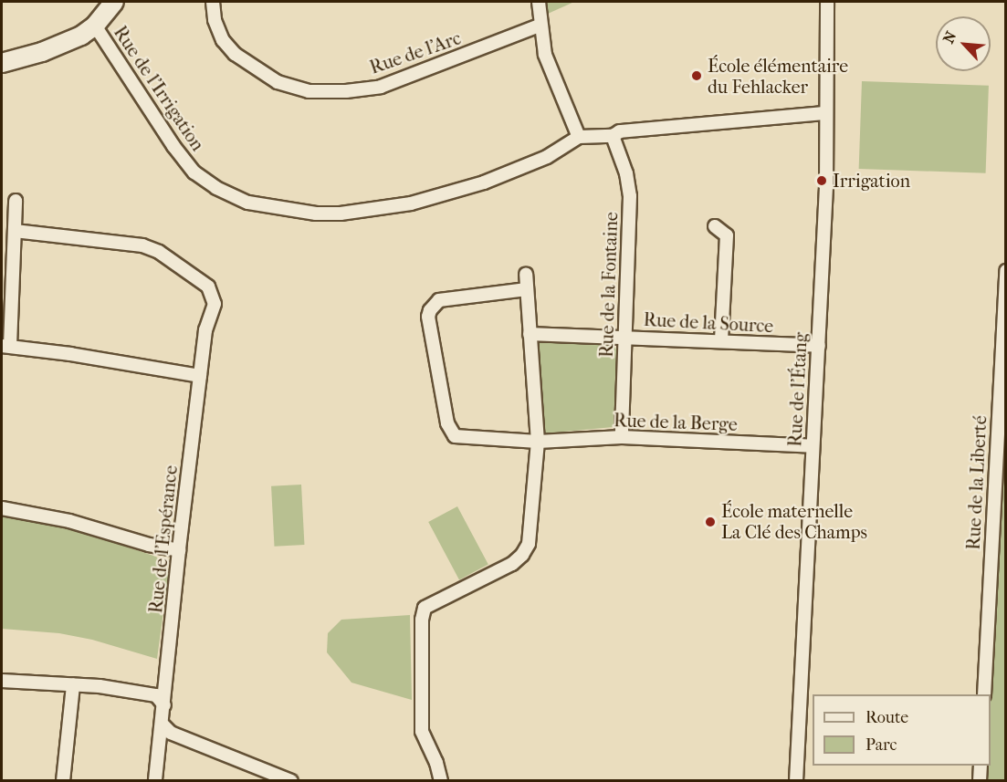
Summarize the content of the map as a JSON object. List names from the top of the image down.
{
  "streets": {
    "street": [
      "Rue de l'Arc",
      "Rue de l'Irrigation",
      "Rue de la Fontaine",
      "Rue de la Source",
      "Rue de l'Étang",
      "Rue de la Berge",
      "Rue de la Liberté",
      "Rue de l'Espérance"
    ]
  },
  "crossings": [
    ["Rue de la Fontaine", "Rue de la Source"],
    ["Rue de la Fontaine", "Rue de la Berge"],
    ["Rue de la Source", "Rue de l'Étang"],
    ["Rue de l'Étang", "Rue de la Berge"]
  ],
  "places": ["École élémentaire du Fehlacker", "Irrigation", "École maternelle La Clé des Champs"],
  "legend": ["Route", "Parc"],
  "north": "top left"
}
